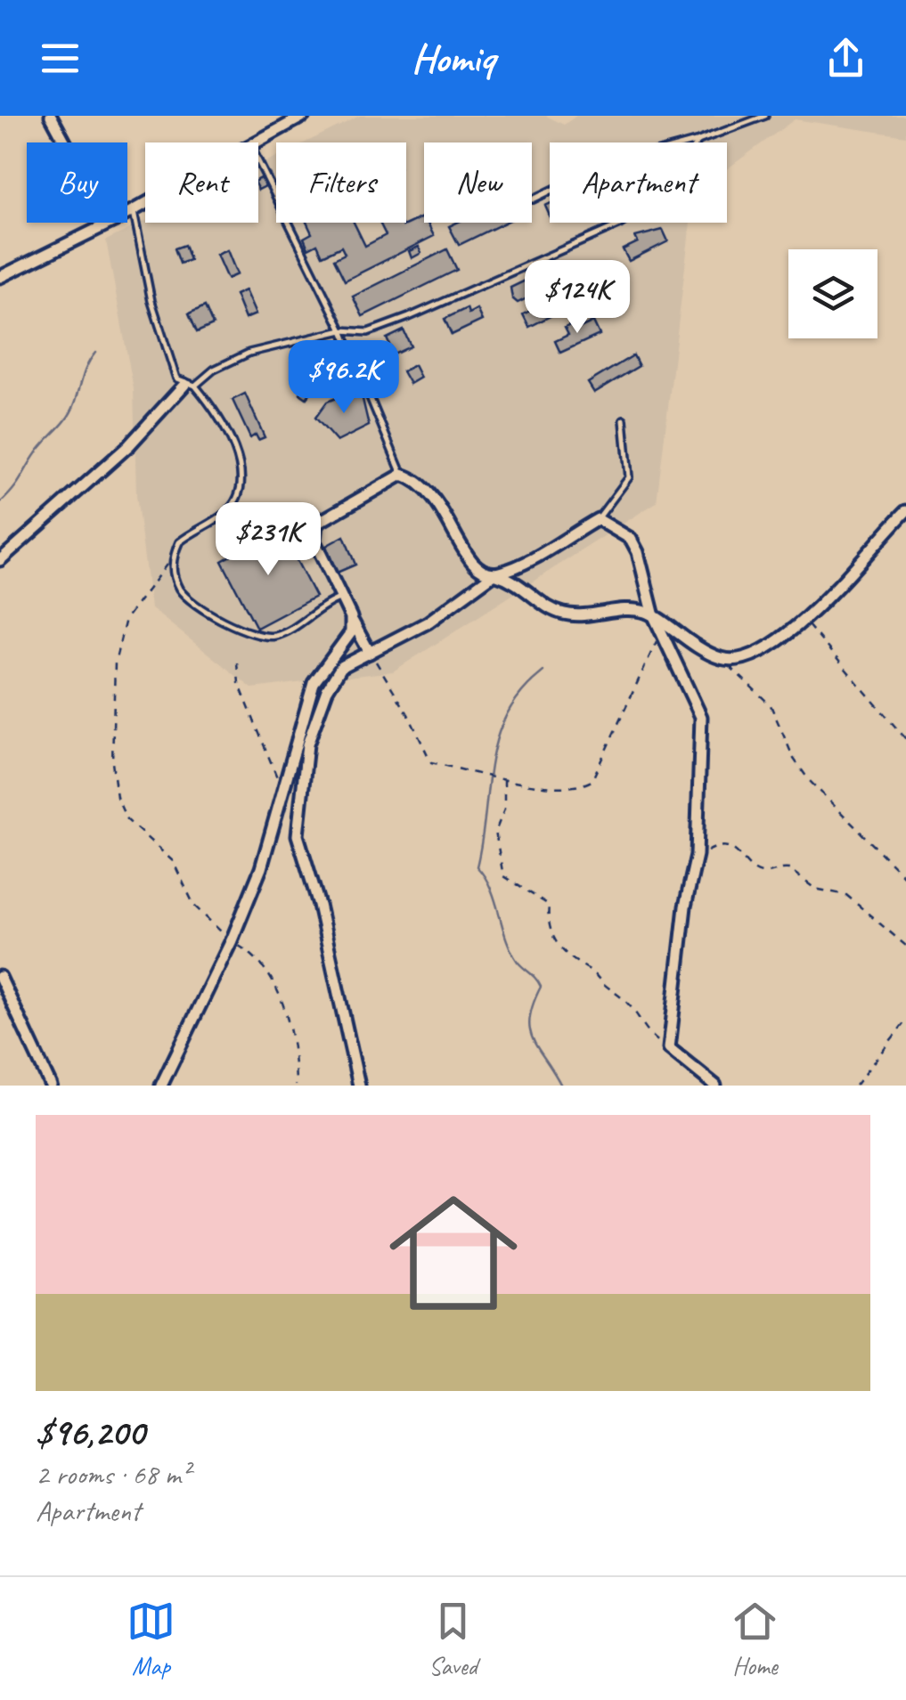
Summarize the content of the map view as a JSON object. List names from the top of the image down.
{
  "page": {
    "header": "Homiq",
    "chip": [
      "Buy",
      "Rent",
      "Filters",
      "New",
      "Apartment"
    ],
    "price": ["$124K", "$96.2K", "$231K"],
    "list": [
      {
        "name": "$96,200",
        "note": "2 rooms · 68 m² · Apartment"
      }
    ],
    "tabs": ["Map", "Saved", "Home"]
  }
}
